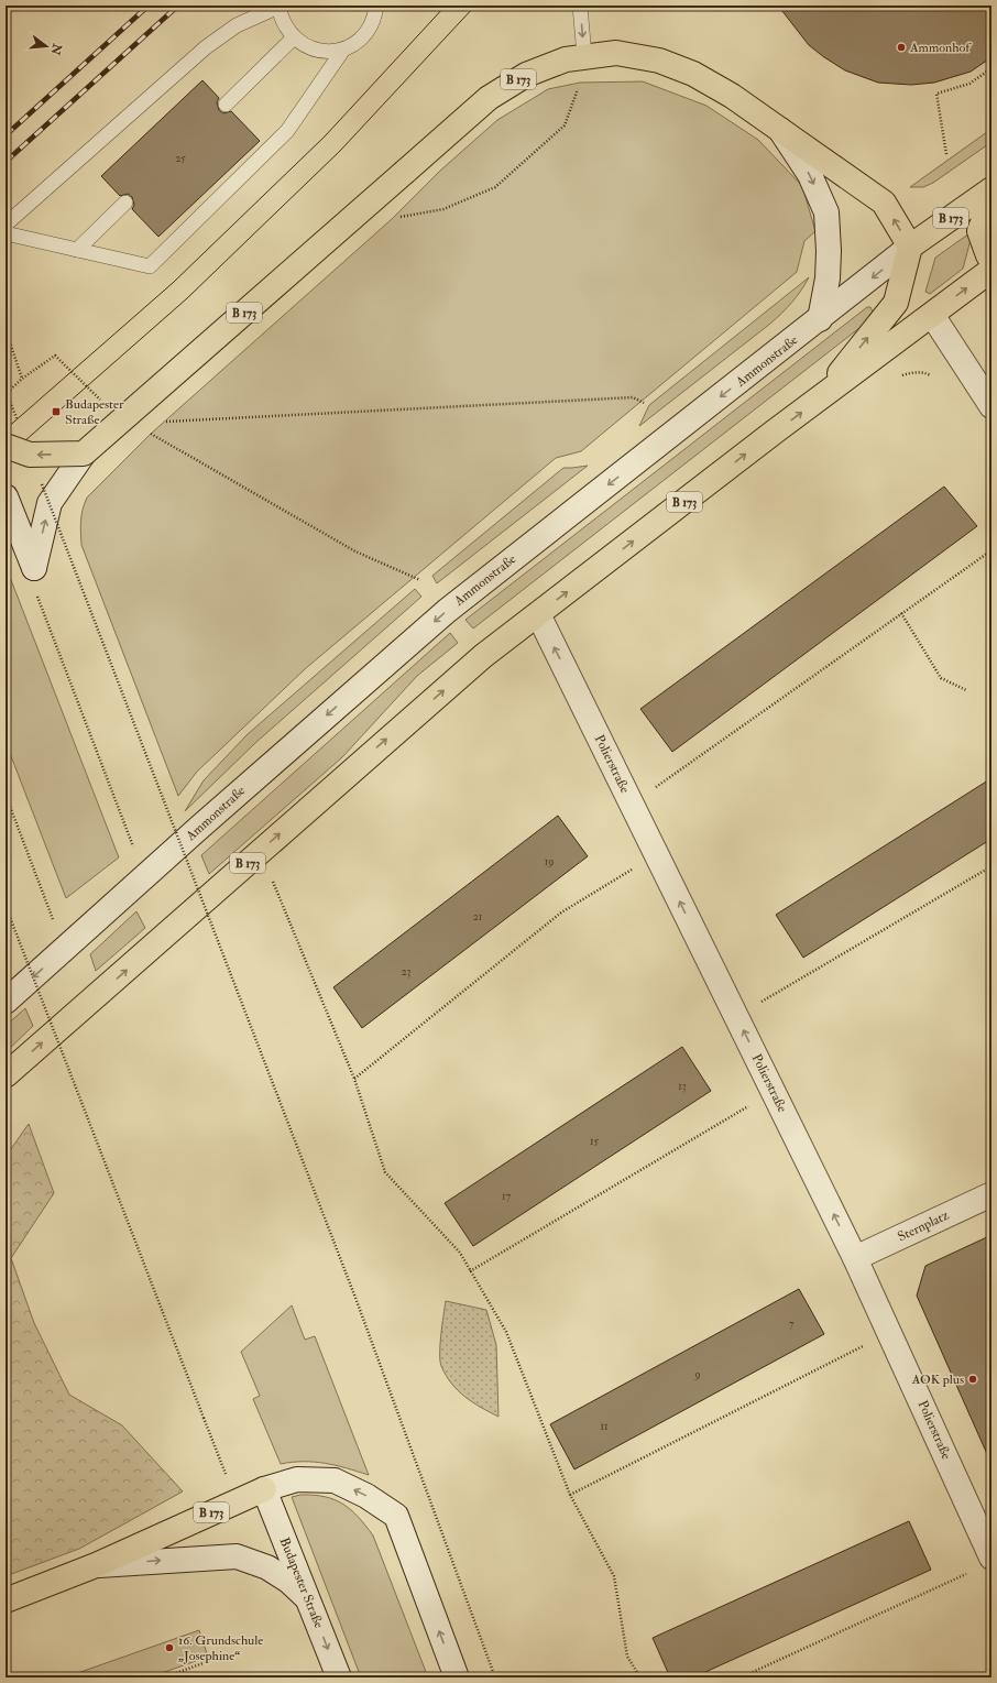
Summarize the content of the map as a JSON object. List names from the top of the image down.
{
  "streets": {
    "main road": [
      "B 173",
      "Ammonstraße",
      "Polierstraße",
      "Sternplatz",
      "Budapester Straße"
    ]
  },
  "crossings": [
    ["B 173", "Ammonstraße"],
    ["B 173", "Polierstraße"],
    ["B 173", "Budapester Straße"],
    ["Polierstraße", "Sternplatz"]
  ],
  "one_way": ["Polierstraße", "Budapester Straße"],
  "places": {
    "other": ["Ammonhof", "AOK plus", "16. Grundschule „Josephine“"],
    "transit": ["Budapester Straße"]
  },
  "house_numbers": [
    "25",
    "19",
    "21",
    "23",
    "13",
    "15",
    "17",
    "7",
    "9",
    "11"
  ],
  "north": "right"
}
